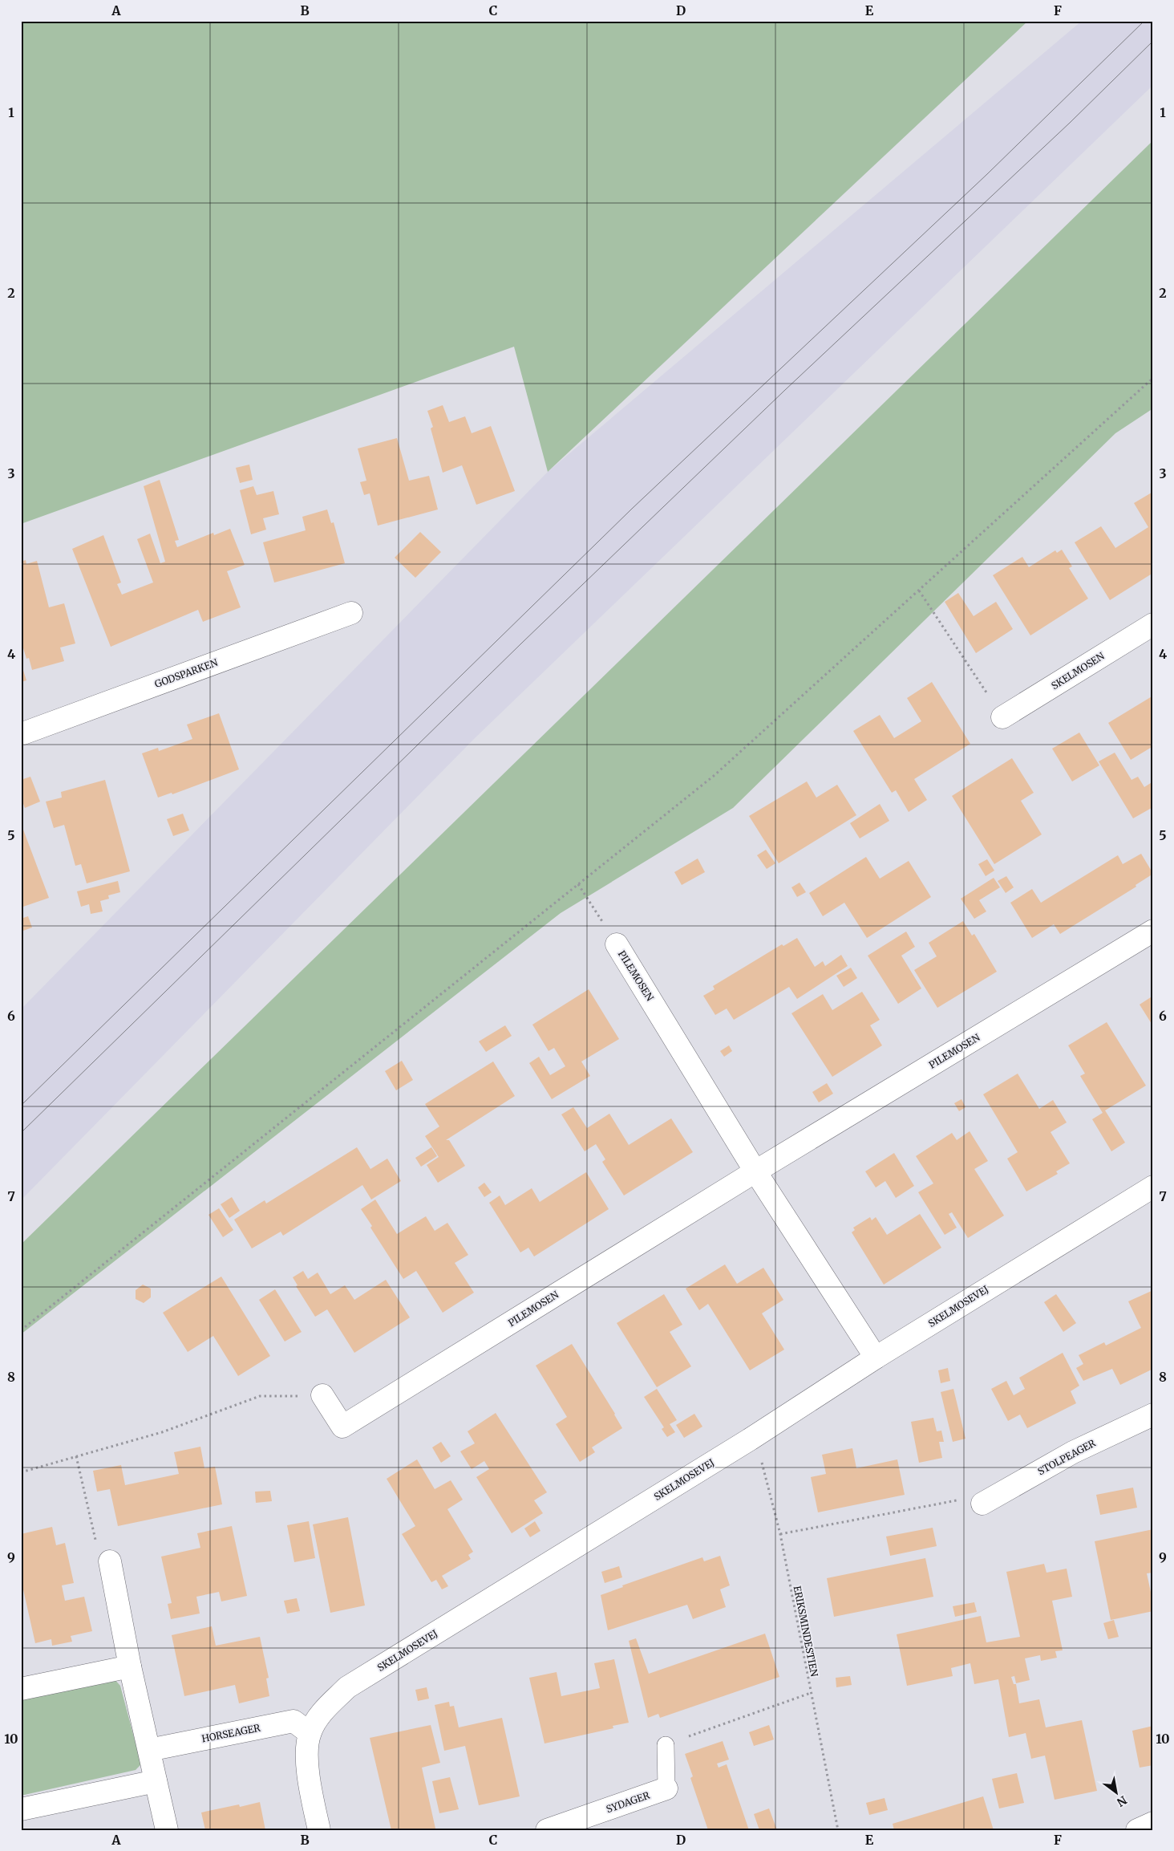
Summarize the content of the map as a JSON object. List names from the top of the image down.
{
  "streets": {
    "street": [
      "SKELMOSEN",
      "GODSPARKEN",
      "PILEMOSEN",
      "SKELMOSEVEJ",
      "STOLPEAGER",
      "HORSEAGER",
      "SYDAGER"
    ],
    "path": ["ERIKSMINDESTIEN"]
  },
  "crossings": [
    ["PILEMOSEN", "SKELMOSEVEJ"],
    ["SKELMOSEVEJ", "ERIKSMINDESTIEN"],
    ["SKELMOSEVEJ", "HORSEAGER"]
  ],
  "north": "bottom right",
  "grid": {
    "columns": [
      "A",
      "B",
      "C",
      "D",
      "E",
      "F"
    ],
    "rows": [
      "1",
      "2",
      "3",
      "4",
      "5",
      "6",
      "7",
      "8",
      "9",
      "10"
    ]
  }
}
